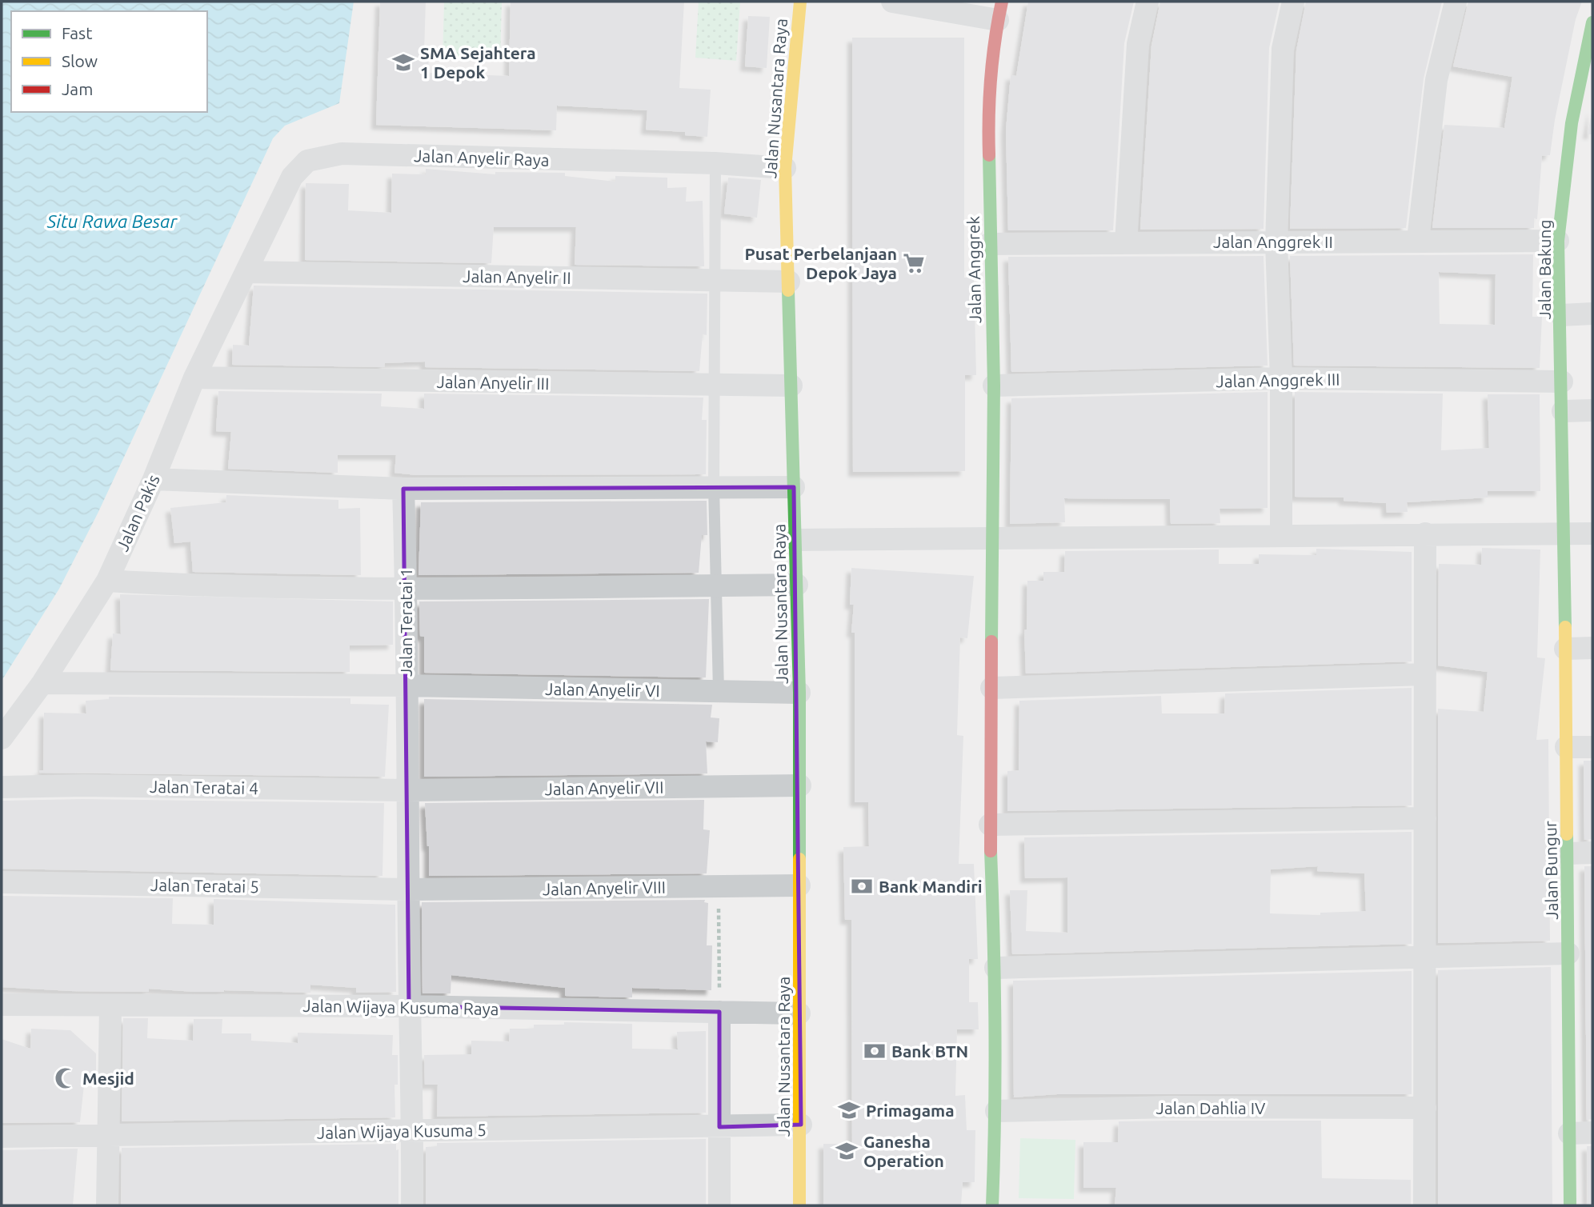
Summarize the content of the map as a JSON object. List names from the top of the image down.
{
  "streets": {
    "main road": [
      "Jalan Nusantara Raya",
      "Jalan Anggrek",
      "Jalan Bakung",
      "Jalan Bungur"
    ],
    "street": [
      "Jalan Anyelir Raya",
      "Jalan Anggrek II",
      "Jalan Anyelir II",
      "Jalan Anggrek III",
      "Jalan Anyelir III",
      "Jalan Pakis",
      "Jalan Teratai 1",
      "Jalan Anyelir VI",
      "Jalan Teratai 4",
      "Jalan Anyelir VII",
      "Jalan Teratai 5",
      "Jalan Anyelir VIII",
      "Jalan Wijaya Kusuma Raya",
      "Jalan Dahlia IV",
      "Jalan Wijaya Kusuma 5"
    ]
  },
  "crossings": [
    ["Jalan Nusantara Raya", "Jalan Anyelir Raya"],
    ["Jalan Nusantara Raya", "Jalan Anyelir II"],
    ["Jalan Nusantara Raya", "Jalan Anyelir III"],
    ["Jalan Nusantara Raya", "Jalan Anyelir VI"],
    ["Jalan Nusantara Raya", "Jalan Anyelir VII"],
    ["Jalan Nusantara Raya", "Jalan Anyelir VIII"],
    ["Jalan Nusantara Raya", "Jalan Wijaya Kusuma Raya"],
    ["Jalan Nusantara Raya", "Jalan Wijaya Kusuma 5"],
    ["Jalan Anyelir Raya", "Jalan Anyelir II"],
    ["Jalan Anyelir Raya", "Jalan Pakis"],
    ["Jalan Anggrek II", "Jalan Anggrek"],
    ["Jalan Anggrek II", "Jalan Bakung"],
    ["Jalan Anggrek", "Jalan Anggrek III"],
    ["Jalan Anggrek", "Jalan Dahlia IV"],
    ["Jalan Bakung", "Jalan Anggrek III"],
    ["Jalan Bakung", "Jalan Bungur"],
    ["Jalan Anyelir II", "Jalan Pakis"],
    ["Jalan Anyelir III", "Jalan Pakis"],
    ["Jalan Pakis", "Jalan Anyelir VI"],
    ["Jalan Teratai 1", "Jalan Anyelir VI"],
    ["Jalan Teratai 1", "Jalan Teratai 4"],
    ["Jalan Teratai 1", "Jalan Anyelir VII"],
    ["Jalan Teratai 1", "Jalan Teratai 5"],
    ["Jalan Teratai 1", "Jalan Anyelir VIII"],
    ["Jalan Teratai 1", "Jalan Wijaya Kusuma Raya"],
    ["Jalan Teratai 1", "Jalan Wijaya Kusuma 5"],
    ["Jalan Teratai 4", "Jalan Anyelir VII"],
    ["Jalan Teratai 5", "Jalan Anyelir VIII"]
  ],
  "water": ["Situ Rawa Besar"],
  "places": {
    "school or university": ["SMA Sejahtera 1 Depok", "Primagama", "Ganesha Operation"],
    "supermarket": ["Pusat Perbelanjaan Depok Jaya"],
    "bank": ["Bank Mandiri", "Bank BTN"],
    "mosque": ["Mesjid"]
  },
  "legend": ["Fast", "Slow", "Jam"]
}
